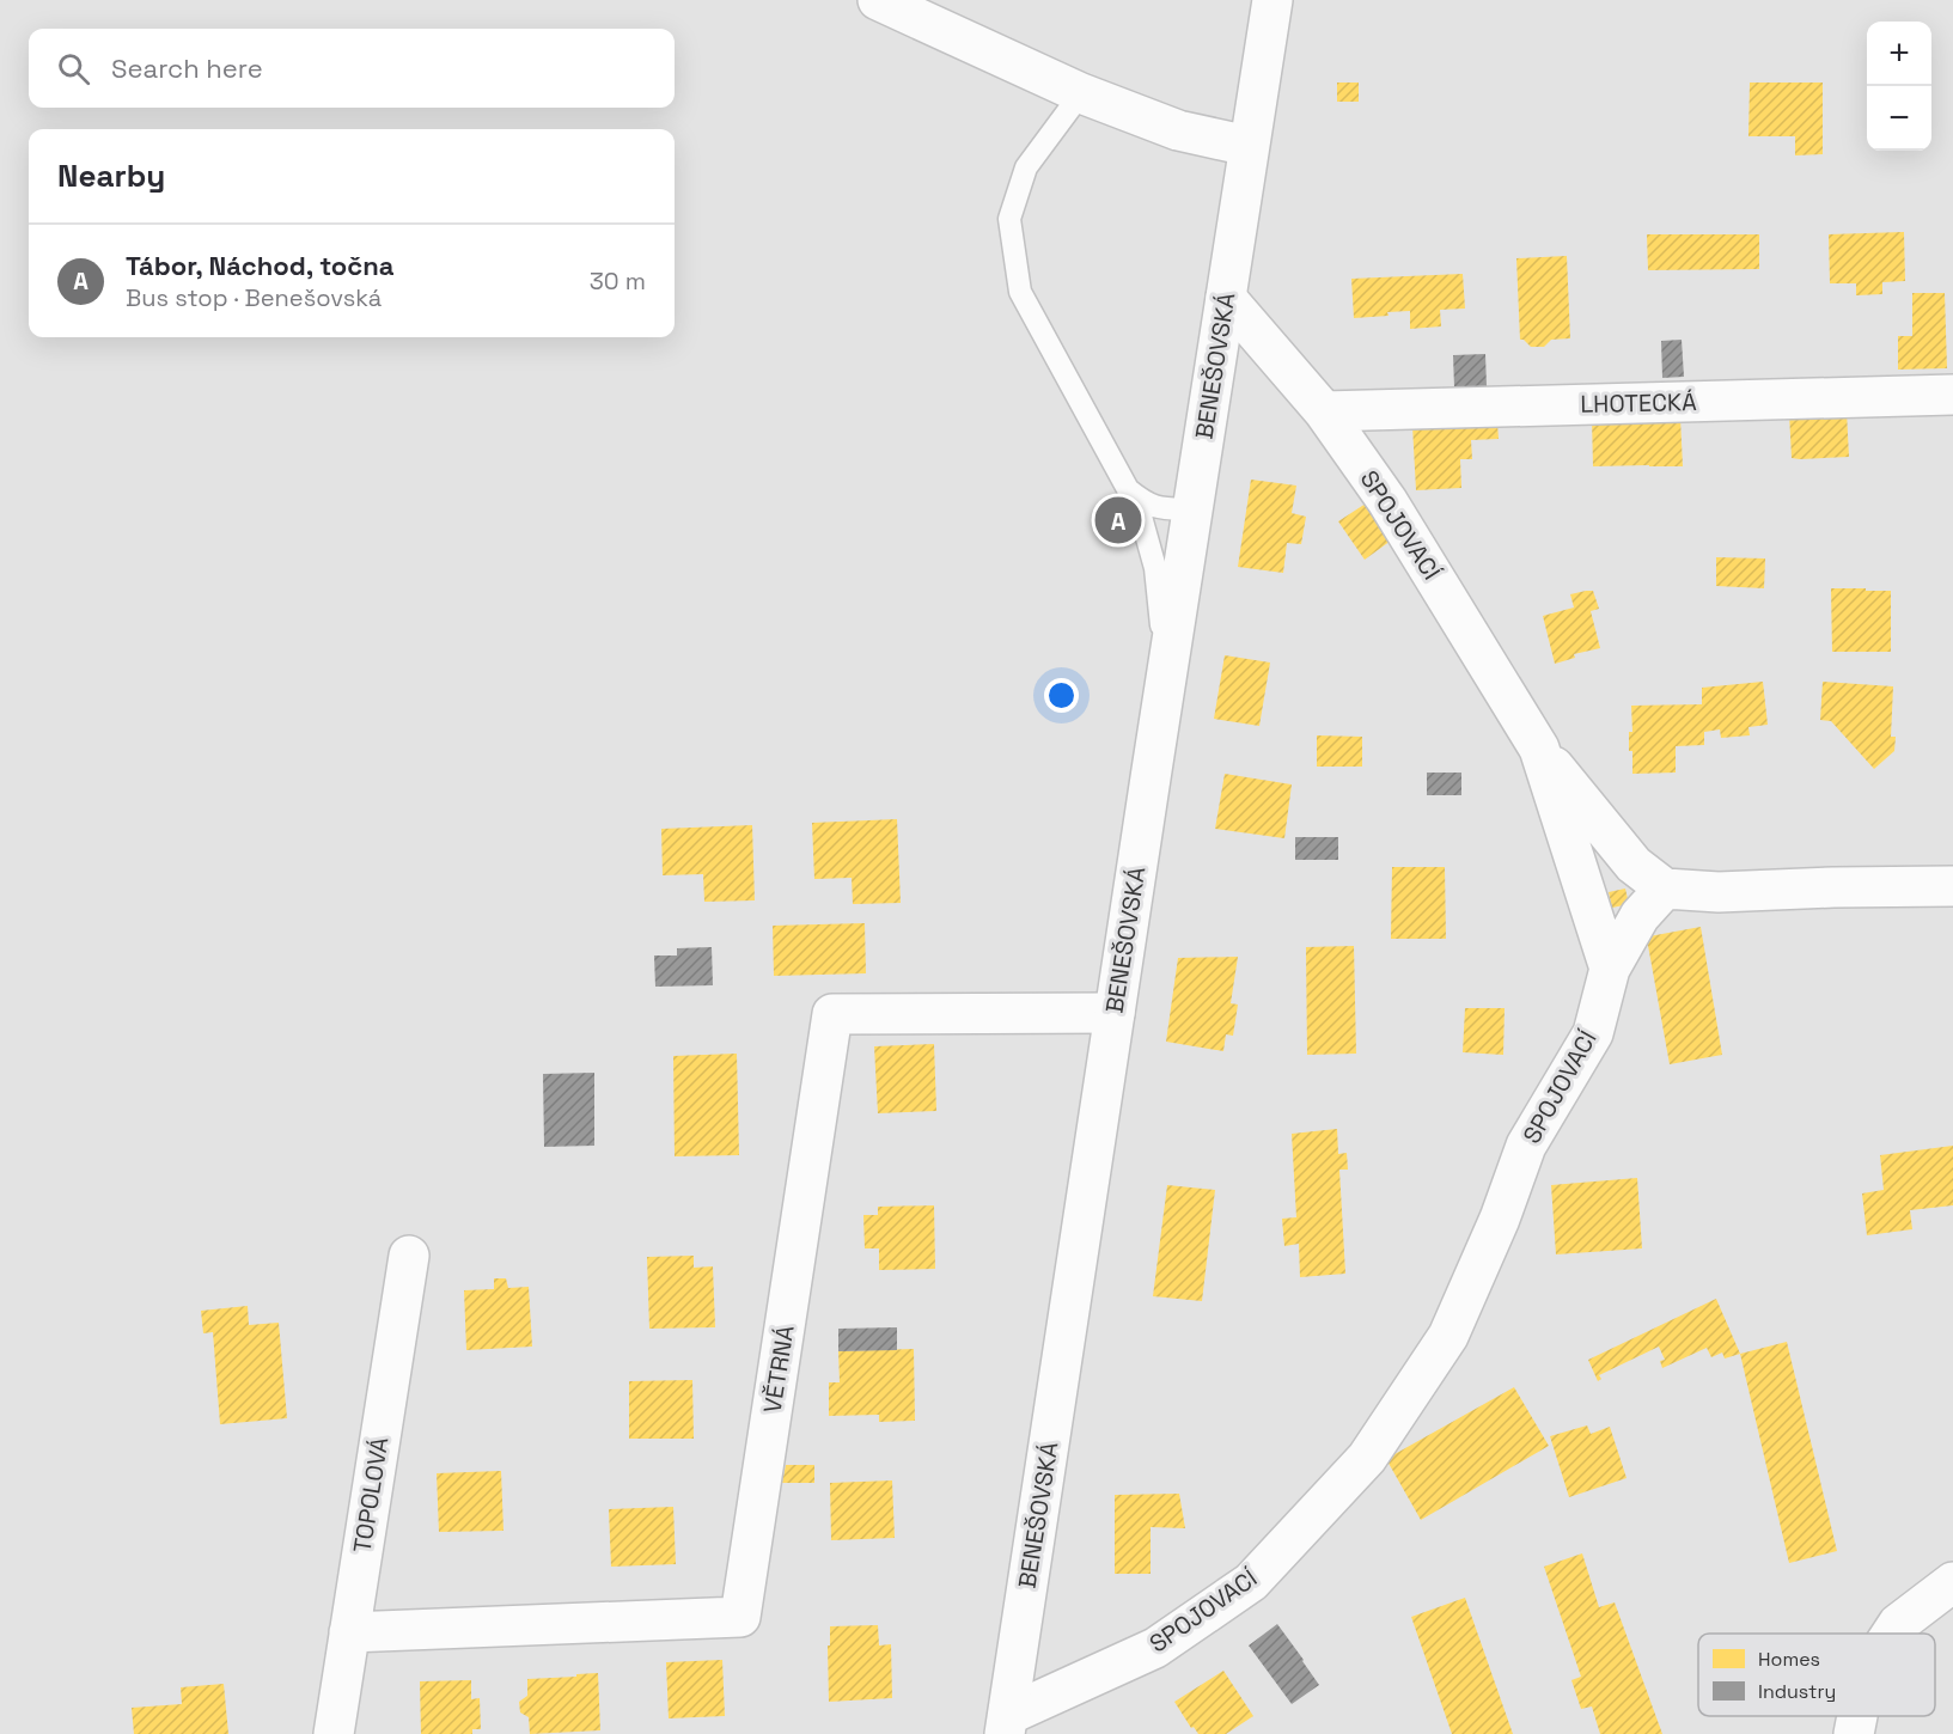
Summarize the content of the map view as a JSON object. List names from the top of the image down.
{
  "streets": {
    "street": [
      "BENEŠOVSKÁ",
      "LHOTECKÁ",
      "SPOJOVACÍ",
      "VĚTRNÁ",
      "TOPOLOVÁ"
    ]
  },
  "crossings": [
    ["BENEŠOVSKÁ", "SPOJOVACÍ"],
    ["BENEŠOVSKÁ", "VĚTRNÁ"],
    ["LHOTECKÁ", "SPOJOVACÍ"],
    ["VĚTRNÁ", "TOPOLOVÁ"]
  ],
  "legend": ["Homes", "Industry"],
  "page": {
    "map_buttons": ["+", "−"],
    "search": "Search here",
    "heading": "Nearby",
    "list": [
      {
        "mark": "A",
        "name": "Tábor, Náchod, točna",
        "note": "Bus stop · Benešovská",
        "value": "30 m"
      }
    ],
    "pins": "A"
  }
}
